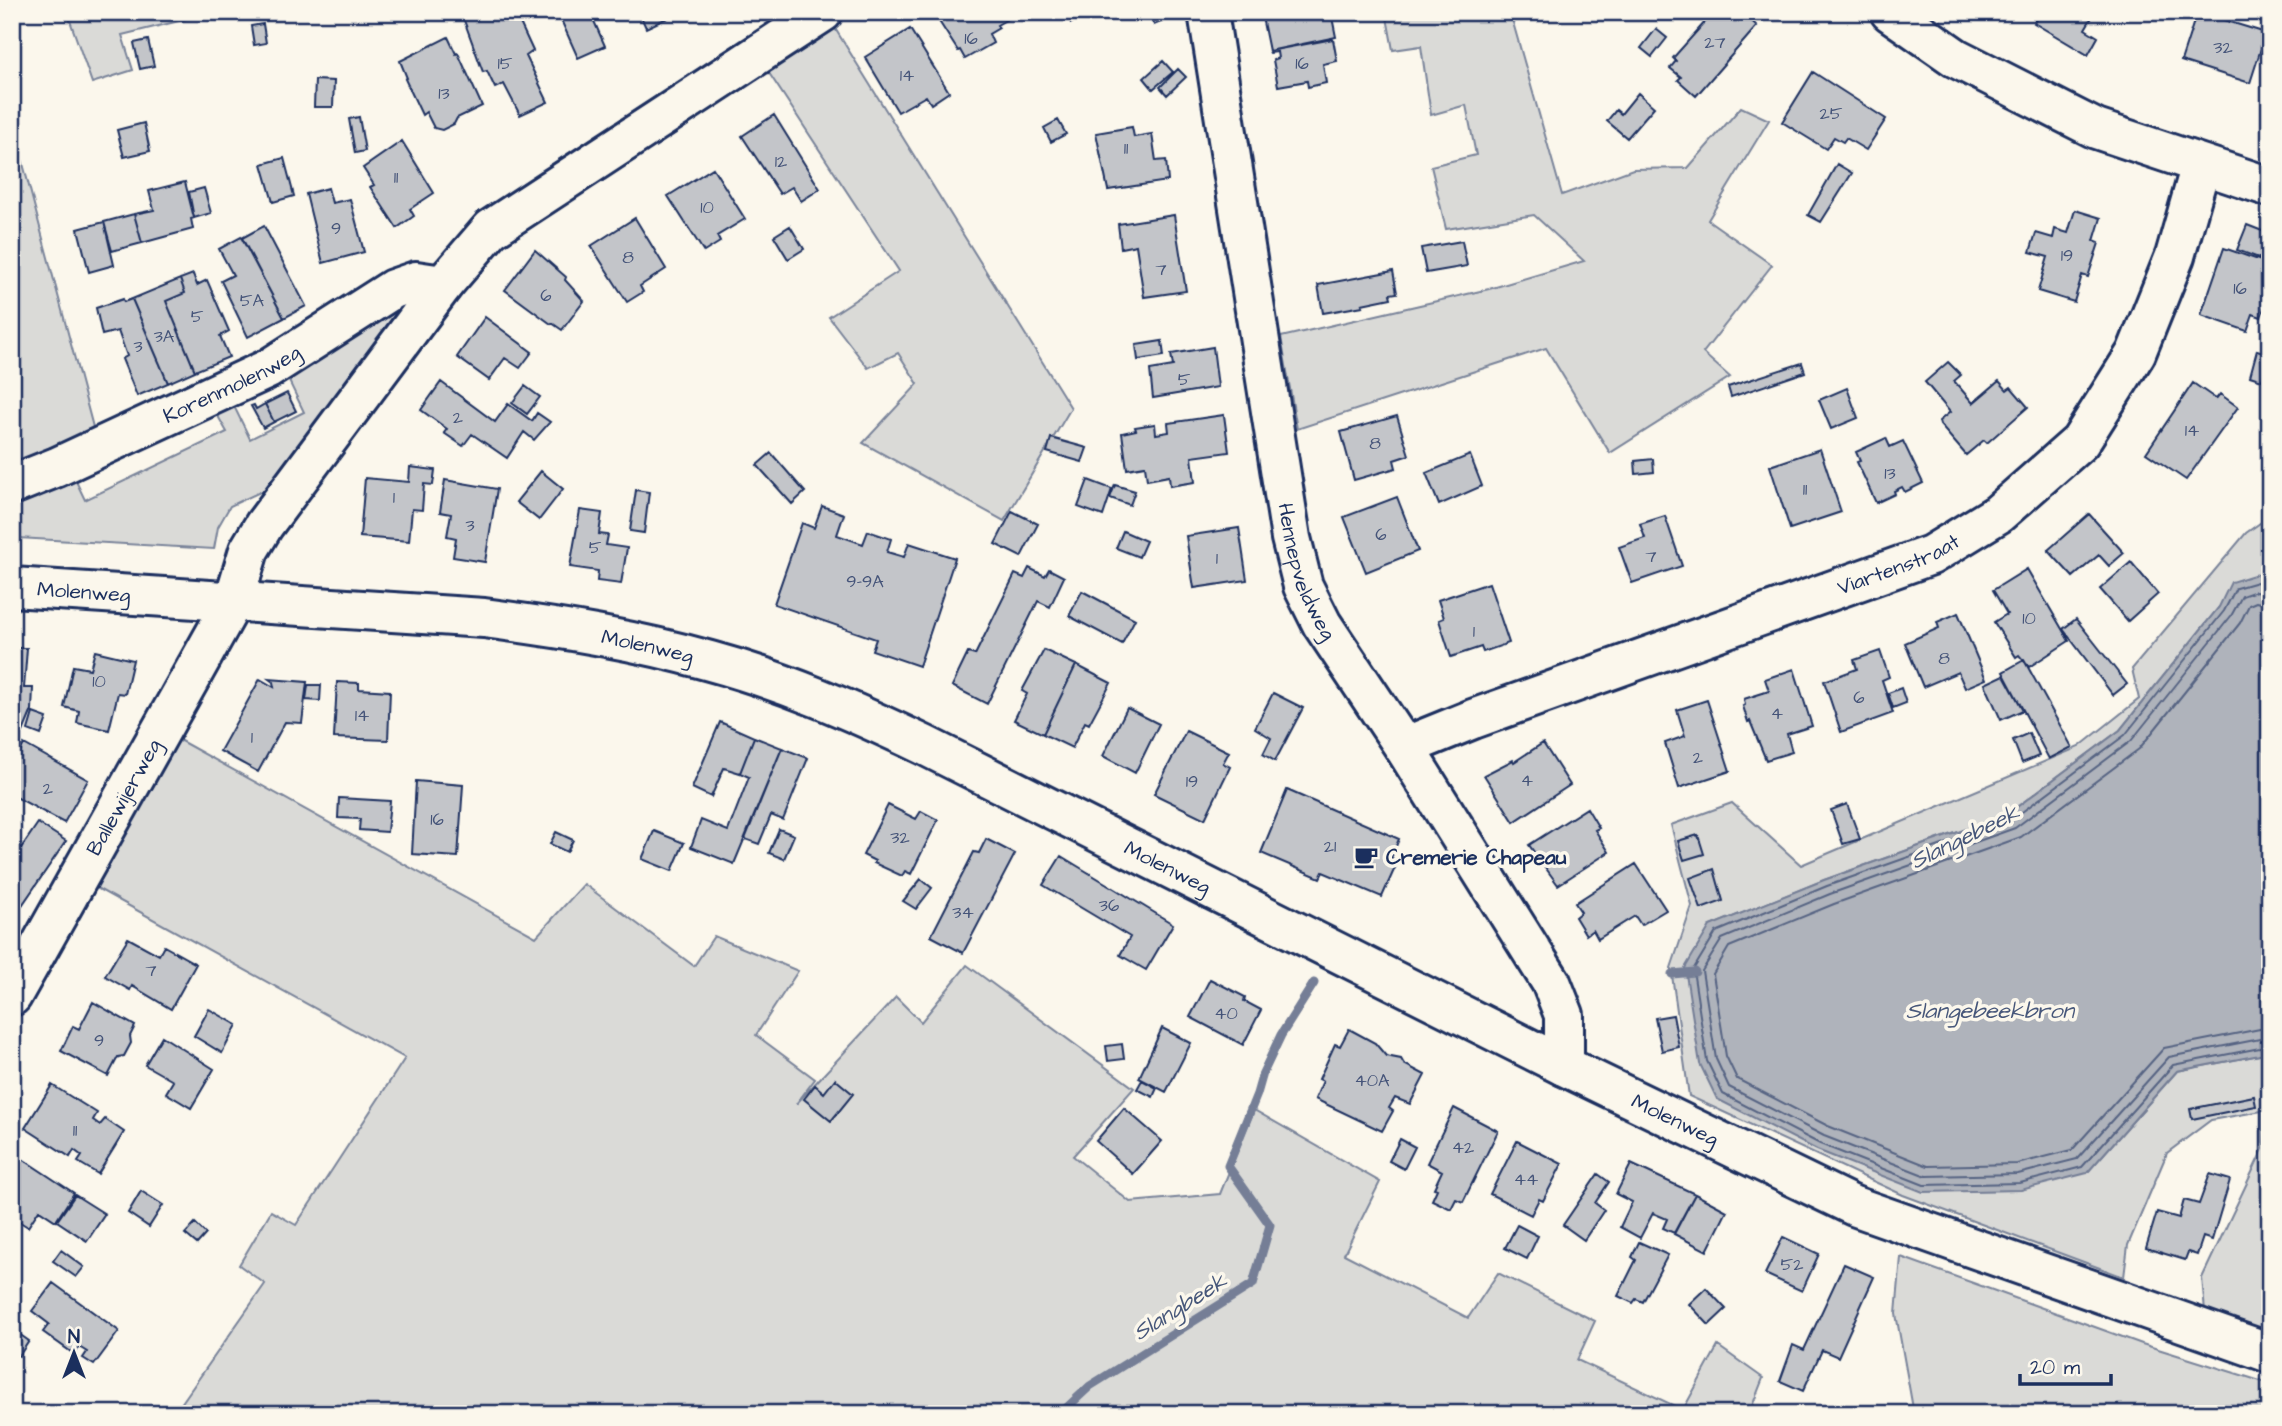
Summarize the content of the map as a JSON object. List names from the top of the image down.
{
  "streets": {
    "street": [
      "Korenmolenweg",
      "Viartenstraat",
      "Hennepveldweg",
      "Molenweg",
      "Ballewijerweg"
    ]
  },
  "crossings": [
    ["Viartenstraat", "Hennepveldweg"],
    ["Hennepveldweg", "Molenweg"],
    ["Molenweg", "Ballewijerweg"]
  ],
  "water": ["Slangebeek", "Slangebeekbron", "Slangbeek"],
  "places": {
    "cafe": ["Cremerie Chapeau"]
  },
  "house_numbers": [
    "16",
    "27",
    "32",
    "15",
    "16",
    "14",
    "13",
    "25",
    "11",
    "12",
    "11",
    "10",
    "9",
    "19",
    "8",
    "7",
    "16",
    "6",
    "5A",
    "5",
    "3A",
    "3",
    "5",
    "2",
    "14",
    "8",
    "13",
    "11",
    "1",
    "3",
    "6",
    "5",
    "7",
    "1",
    "9-9A",
    "10",
    "1",
    "8",
    "10",
    "6",
    "4",
    "14",
    "1",
    "2",
    "4",
    "19",
    "2",
    "16",
    "32",
    "21",
    "36",
    "34",
    "7",
    "40",
    "9",
    "40A",
    "11",
    "42",
    "44",
    "52"
  ],
  "scale_bar": "20 m",
  "north": "top"
}
